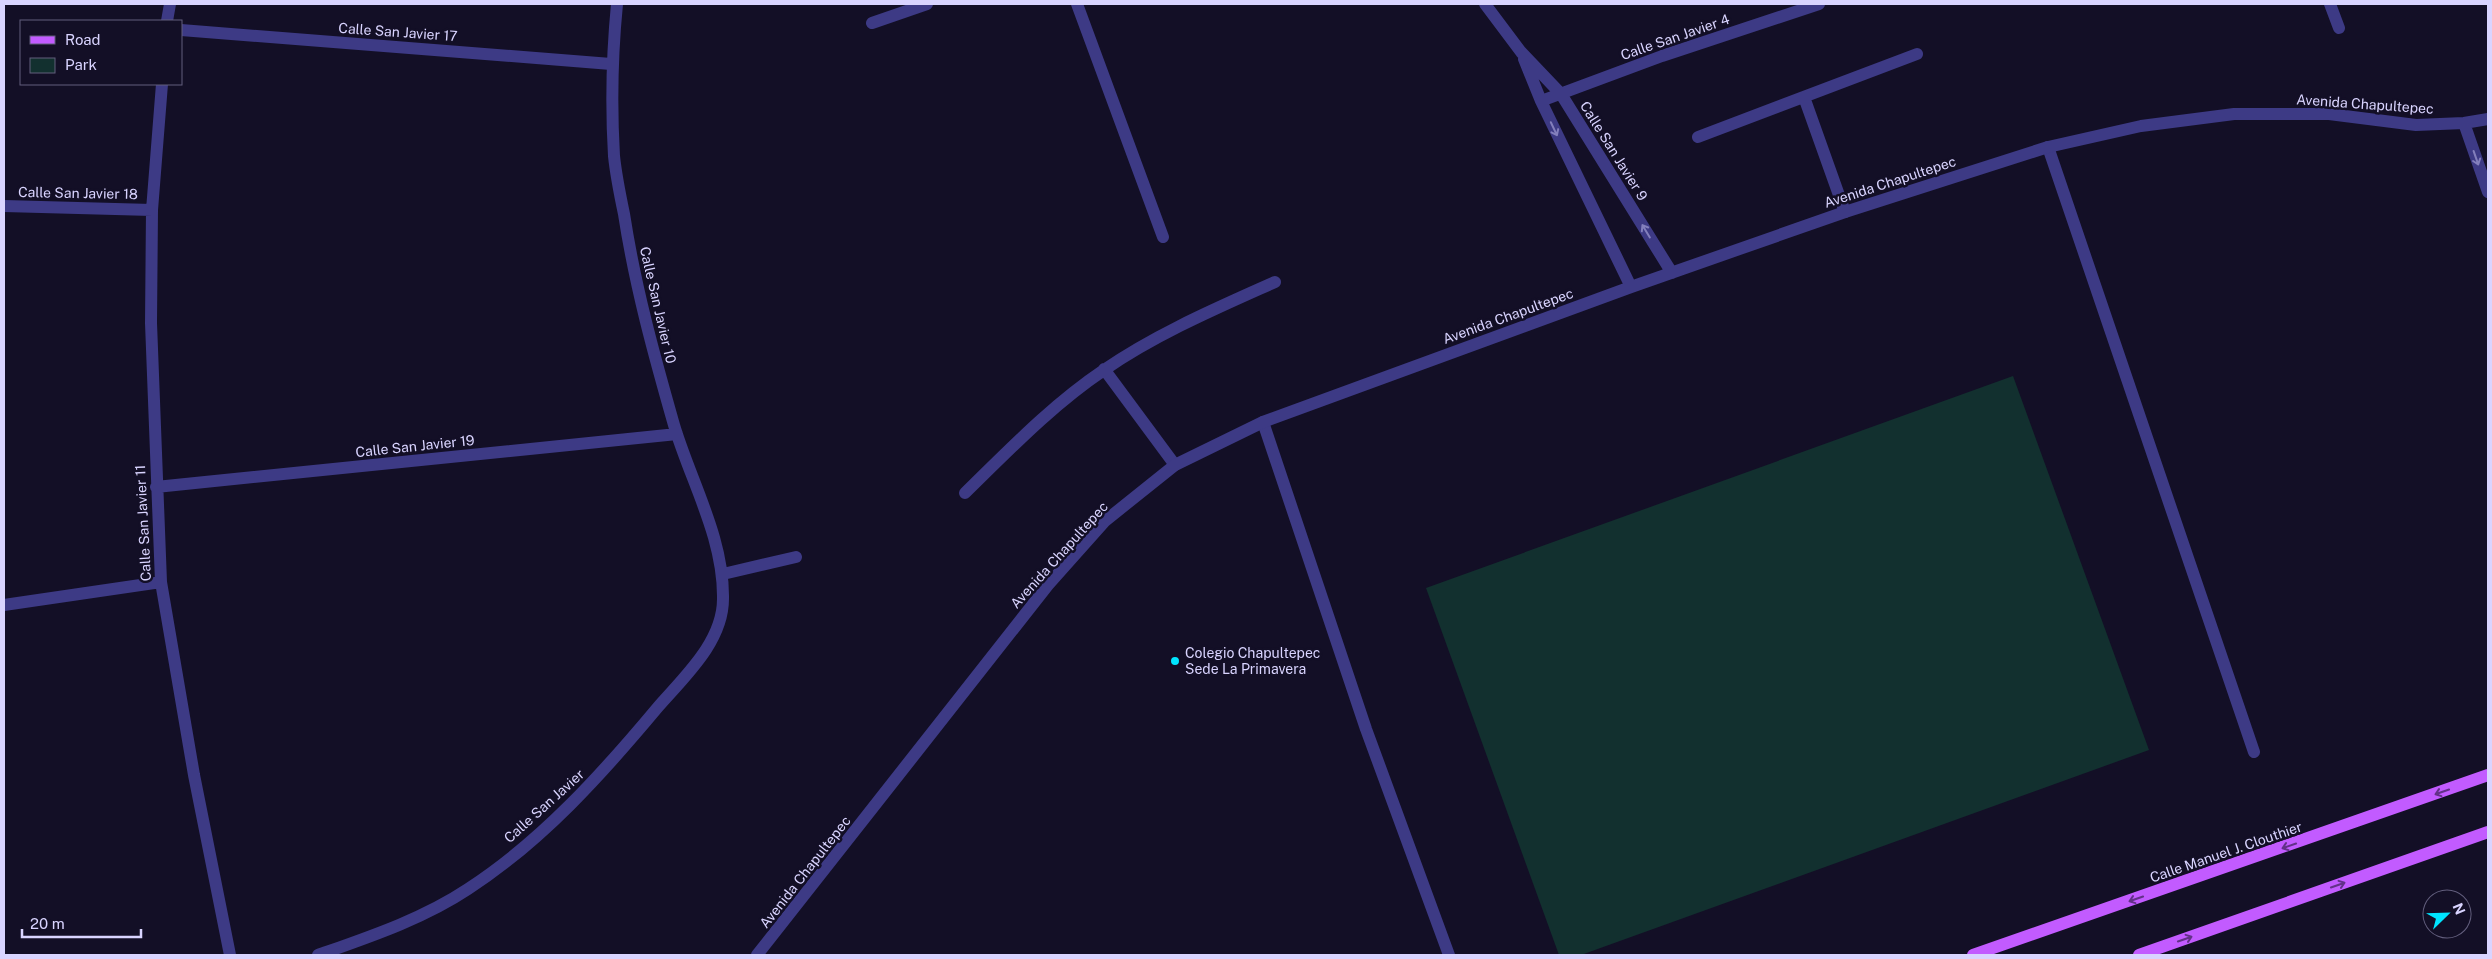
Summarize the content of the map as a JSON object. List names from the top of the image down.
{
  "streets": {
    "main road": ["Calle Manuel J. Clouthier"],
    "street": [
      "Calle San Javier 17",
      "Calle San Javier 4",
      "Avenida Chapultepec",
      "Calle San Javier 9",
      "Calle San Javier 18",
      "Calle San Javier 10",
      "Calle San Javier 19",
      "Calle San Javier 11",
      "Calle San Javier"
    ]
  },
  "crossings": [
    ["Calle San Javier 17", "Calle San Javier 10"],
    ["Calle San Javier 4", "Calle San Javier 9"],
    ["Avenida Chapultepec", "Calle San Javier 9"],
    ["Calle San Javier 18", "Calle San Javier 11"],
    ["Calle San Javier 10", "Calle San Javier 19"],
    ["Calle San Javier 10", "Calle San Javier"],
    ["Calle San Javier 19", "Calle San Javier 11"]
  ],
  "places": ["Colegio Chapultepec Sede La Primavera"],
  "legend": ["Road", "Park"],
  "scale_bar": "20 m",
  "north": "top right"
}
